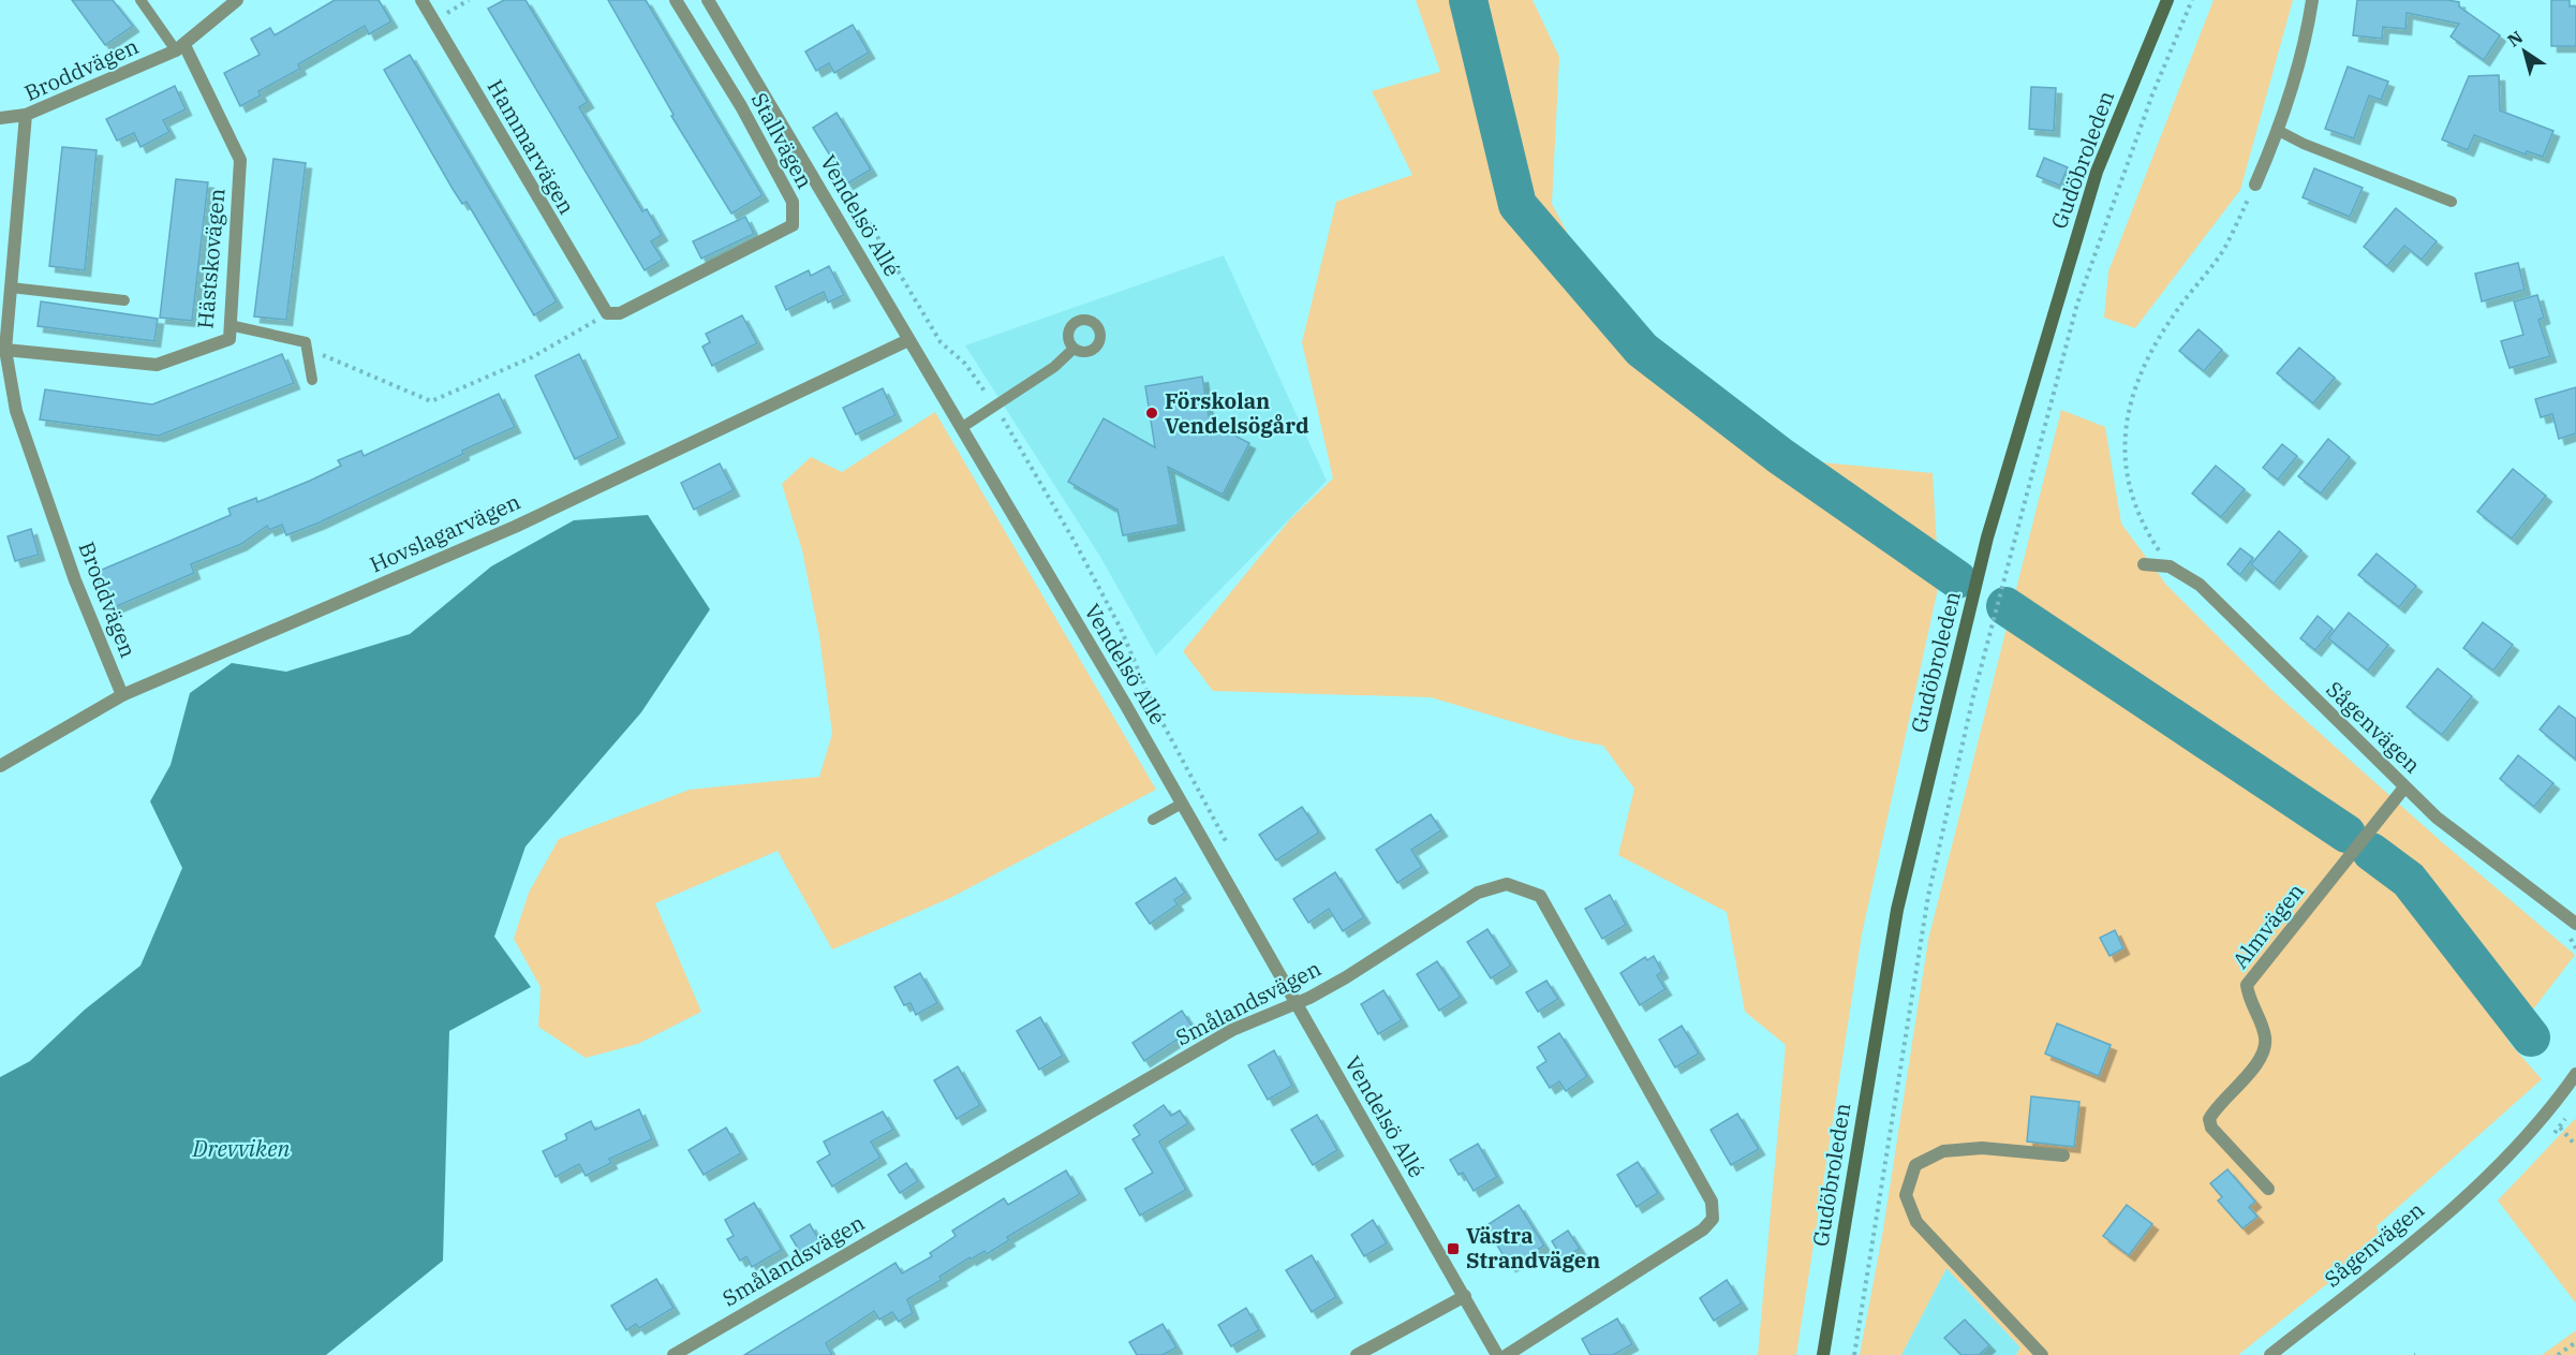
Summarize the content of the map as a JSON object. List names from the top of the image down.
{
  "streets": {
    "main road": ["Gudöbroleden"],
    "street": [
      "Broddvägen",
      "Stallvägen",
      "Hammarvägen",
      "Vendelsö Allé",
      "Hästskovägen",
      "Hovslagarvägen",
      "Sågenvägen",
      "Almvägen",
      "Smålandsvägen"
    ]
  },
  "crossings": [
    ["Broddvägen", "Hästskovägen"],
    ["Broddvägen", "Hovslagarvägen"],
    ["Stallvägen", "Hammarvägen"],
    ["Vendelsö Allé", "Hovslagarvägen"],
    ["Vendelsö Allé", "Smålandsvägen"],
    ["Sågenvägen", "Almvägen"]
  ],
  "water": ["Drevviken"],
  "places": {
    "other": ["Förskolan Vendelsögård"],
    "transit": ["Västra Strandvägen"]
  },
  "north": "top left"
}
